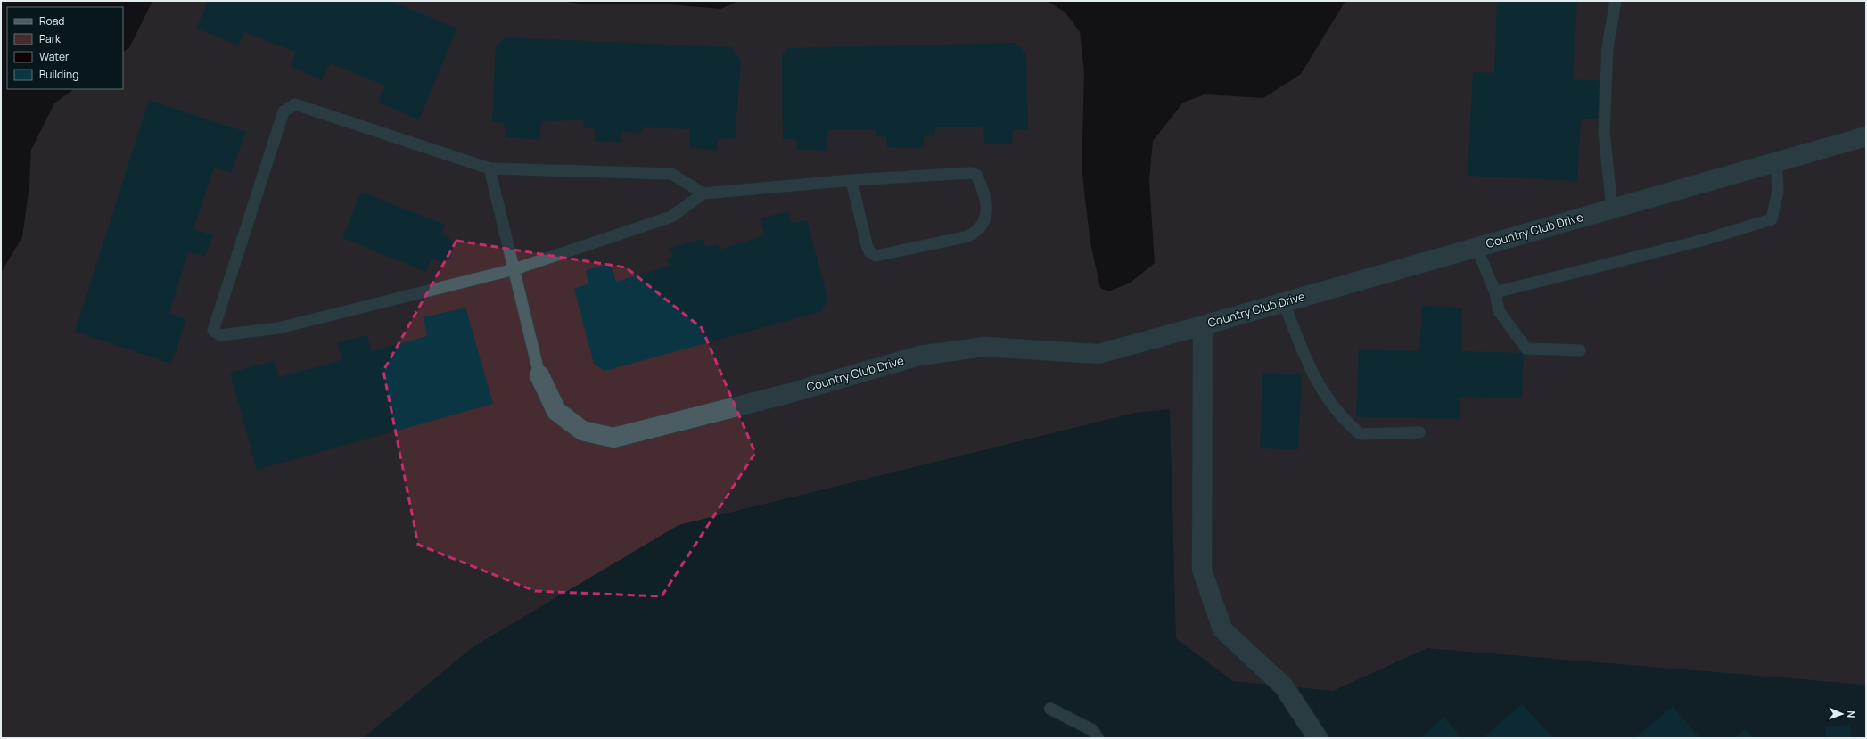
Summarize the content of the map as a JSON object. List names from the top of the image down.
{
  "streets": {
    "street": ["Country Club Drive"]
  },
  "legend": [
    "Road",
    "Park",
    "Water",
    "Building"
  ],
  "north": "right"
}
